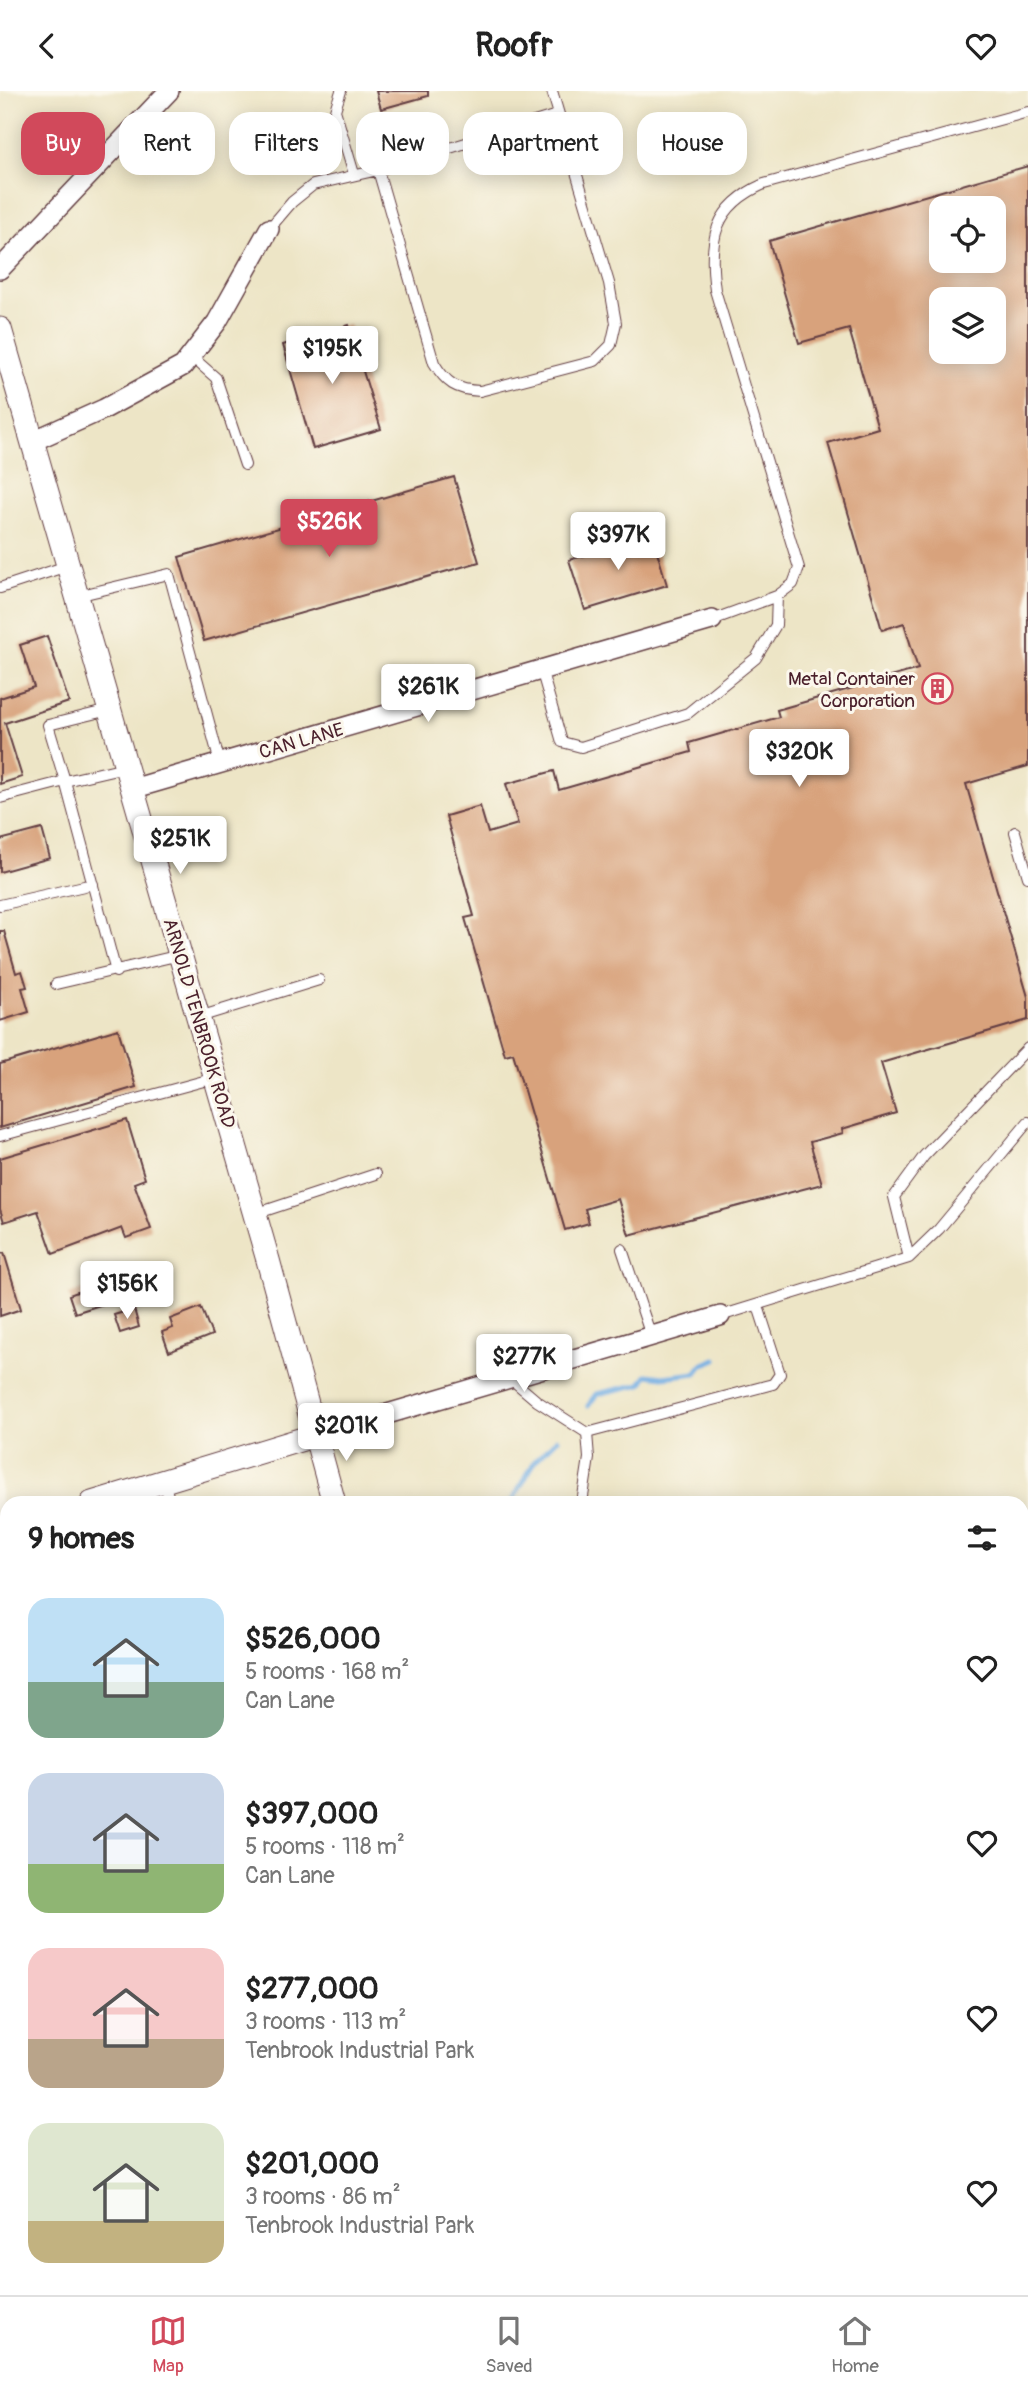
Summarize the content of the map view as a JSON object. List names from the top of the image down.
{
  "streets": {
    "street": ["CAN LANE", "ARNOLD TENBROOK ROAD"]
  },
  "crossings": [
    ["CAN LANE", "ARNOLD TENBROOK ROAD"]
  ],
  "places": {
    "building": ["Metal Container Corporation"]
  },
  "page": {
    "header": "Roofr",
    "chip": [
      "Buy",
      "Rent",
      "Filters",
      "New",
      "Apartment",
      "House"
    ],
    "price": [
      "$195K",
      "$526K",
      "$397K",
      "$261K",
      "$320K",
      "$251K",
      "$156K",
      "$277K",
      "$201K"
    ],
    "heading": "9 homes",
    "list": [
      {
        "name": "$526,000",
        "note": "5 rooms · 168 m² · Can Lane"
      },
      {
        "name": "$397,000",
        "note": "5 rooms · 118 m² · Can Lane"
      },
      {
        "name": "$277,000",
        "note": "3 rooms · 113 m² · Tenbrook Industrial Park"
      },
      {
        "name": "$201,000",
        "note": "3 rooms · 86 m² · Tenbrook Industrial Park"
      }
    ],
    "tabs": ["Map", "Saved", "Home"]
  }
}
